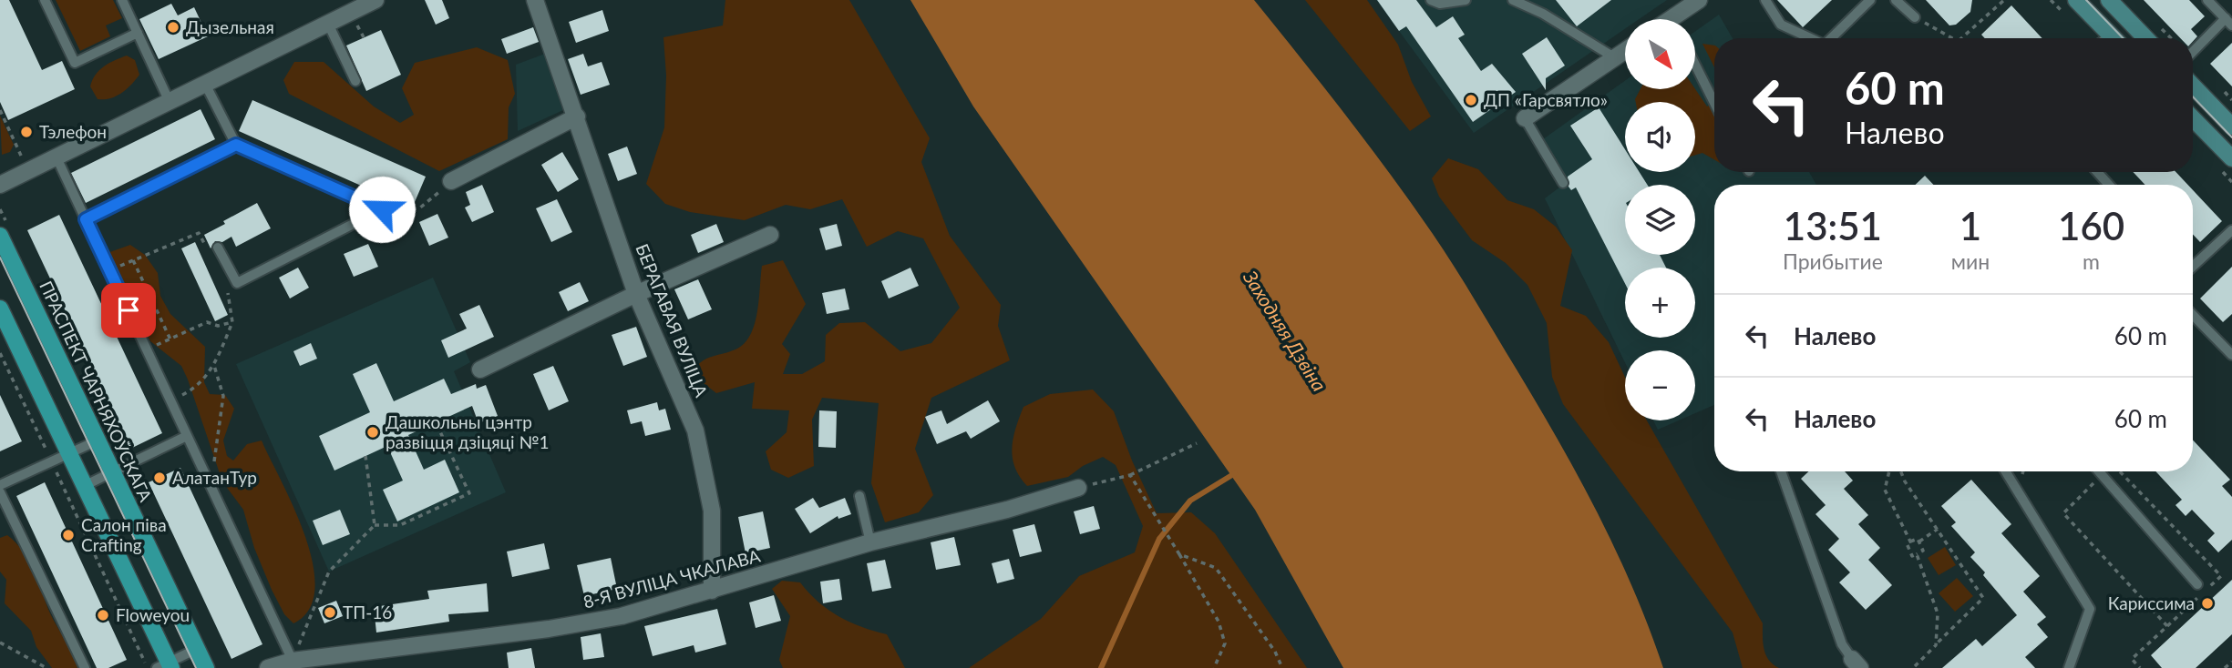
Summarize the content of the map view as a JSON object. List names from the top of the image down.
{
  "streets": {
    "main road": ["ПРАСПЕКТ ЧАРНЯХОЎСКАГА"],
    "street": ["БЕРАГАВАЯ ВУЛІЦА", "8-Я ВУЛІЦА ЧКАЛАВА"]
  },
  "crossings": [
    ["БЕРАГАВАЯ ВУЛІЦА", "8-Я ВУЛІЦА ЧКАЛАВА"]
  ],
  "water": ["Заходняя Дзвіна"],
  "places": [
    "Дызельная",
    "ДП «Гарсвятло»",
    "Тэлефон",
    "Дашкольны цэнтр развіцця дзіцяці №1",
    "АлатанТур",
    "Салон піва Crafting",
    "Кариссима",
    "ТП-16",
    "Floweyou"
  ],
  "north": "bottom right",
  "page": {
    "map_buttons": ["+", "−"],
    "turn": ["60 m", "Налево"],
    "eta": [
      "13:51",
      "Прибытие",
      "1",
      "мин",
      "160",
      "m"
    ],
    "list": [
      {
        "name": "Налево",
        "value": "60 m"
      },
      {
        "name": "Налево",
        "value": "60 m"
      }
    ]
  }
}
